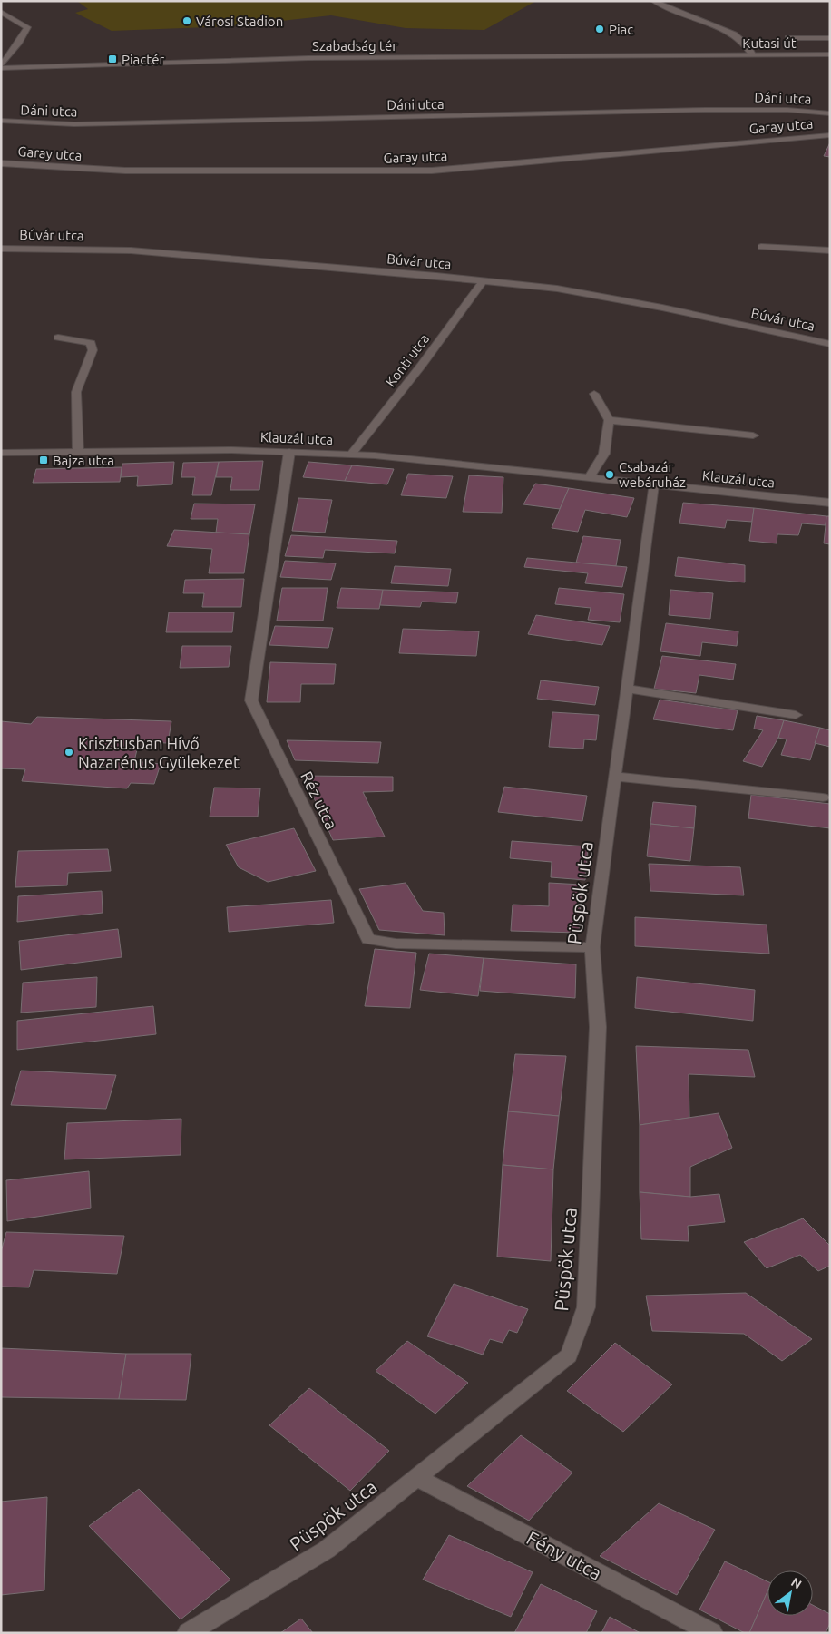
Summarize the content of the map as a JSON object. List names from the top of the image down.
{
  "streets": {
    "street": [
      "Kutasi út",
      "Szabadság tér",
      "Dáni utca",
      "Garay utca",
      "Búvár utca",
      "Konti utca",
      "Klauzál utca",
      "Réz utca",
      "Püspök utca",
      "Fény utca"
    ]
  },
  "crossings": [
    ["Kutasi út", "Szabadság tér"],
    ["Búvár utca", "Konti utca"],
    ["Konti utca", "Klauzál utca"],
    ["Klauzál utca", "Réz utca"],
    ["Klauzál utca", "Püspök utca"],
    ["Réz utca", "Püspök utca"],
    ["Püspök utca", "Fény utca"]
  ],
  "places": {
    "other": [
      "Városi Stadion",
      "Piac",
      "Csabazár webáruház",
      "Krisztusban Hívő Nazarénus Gyülekezet"
    ],
    "transit": ["Piactér", "Bajza utca"]
  },
  "north": "top right"
}
